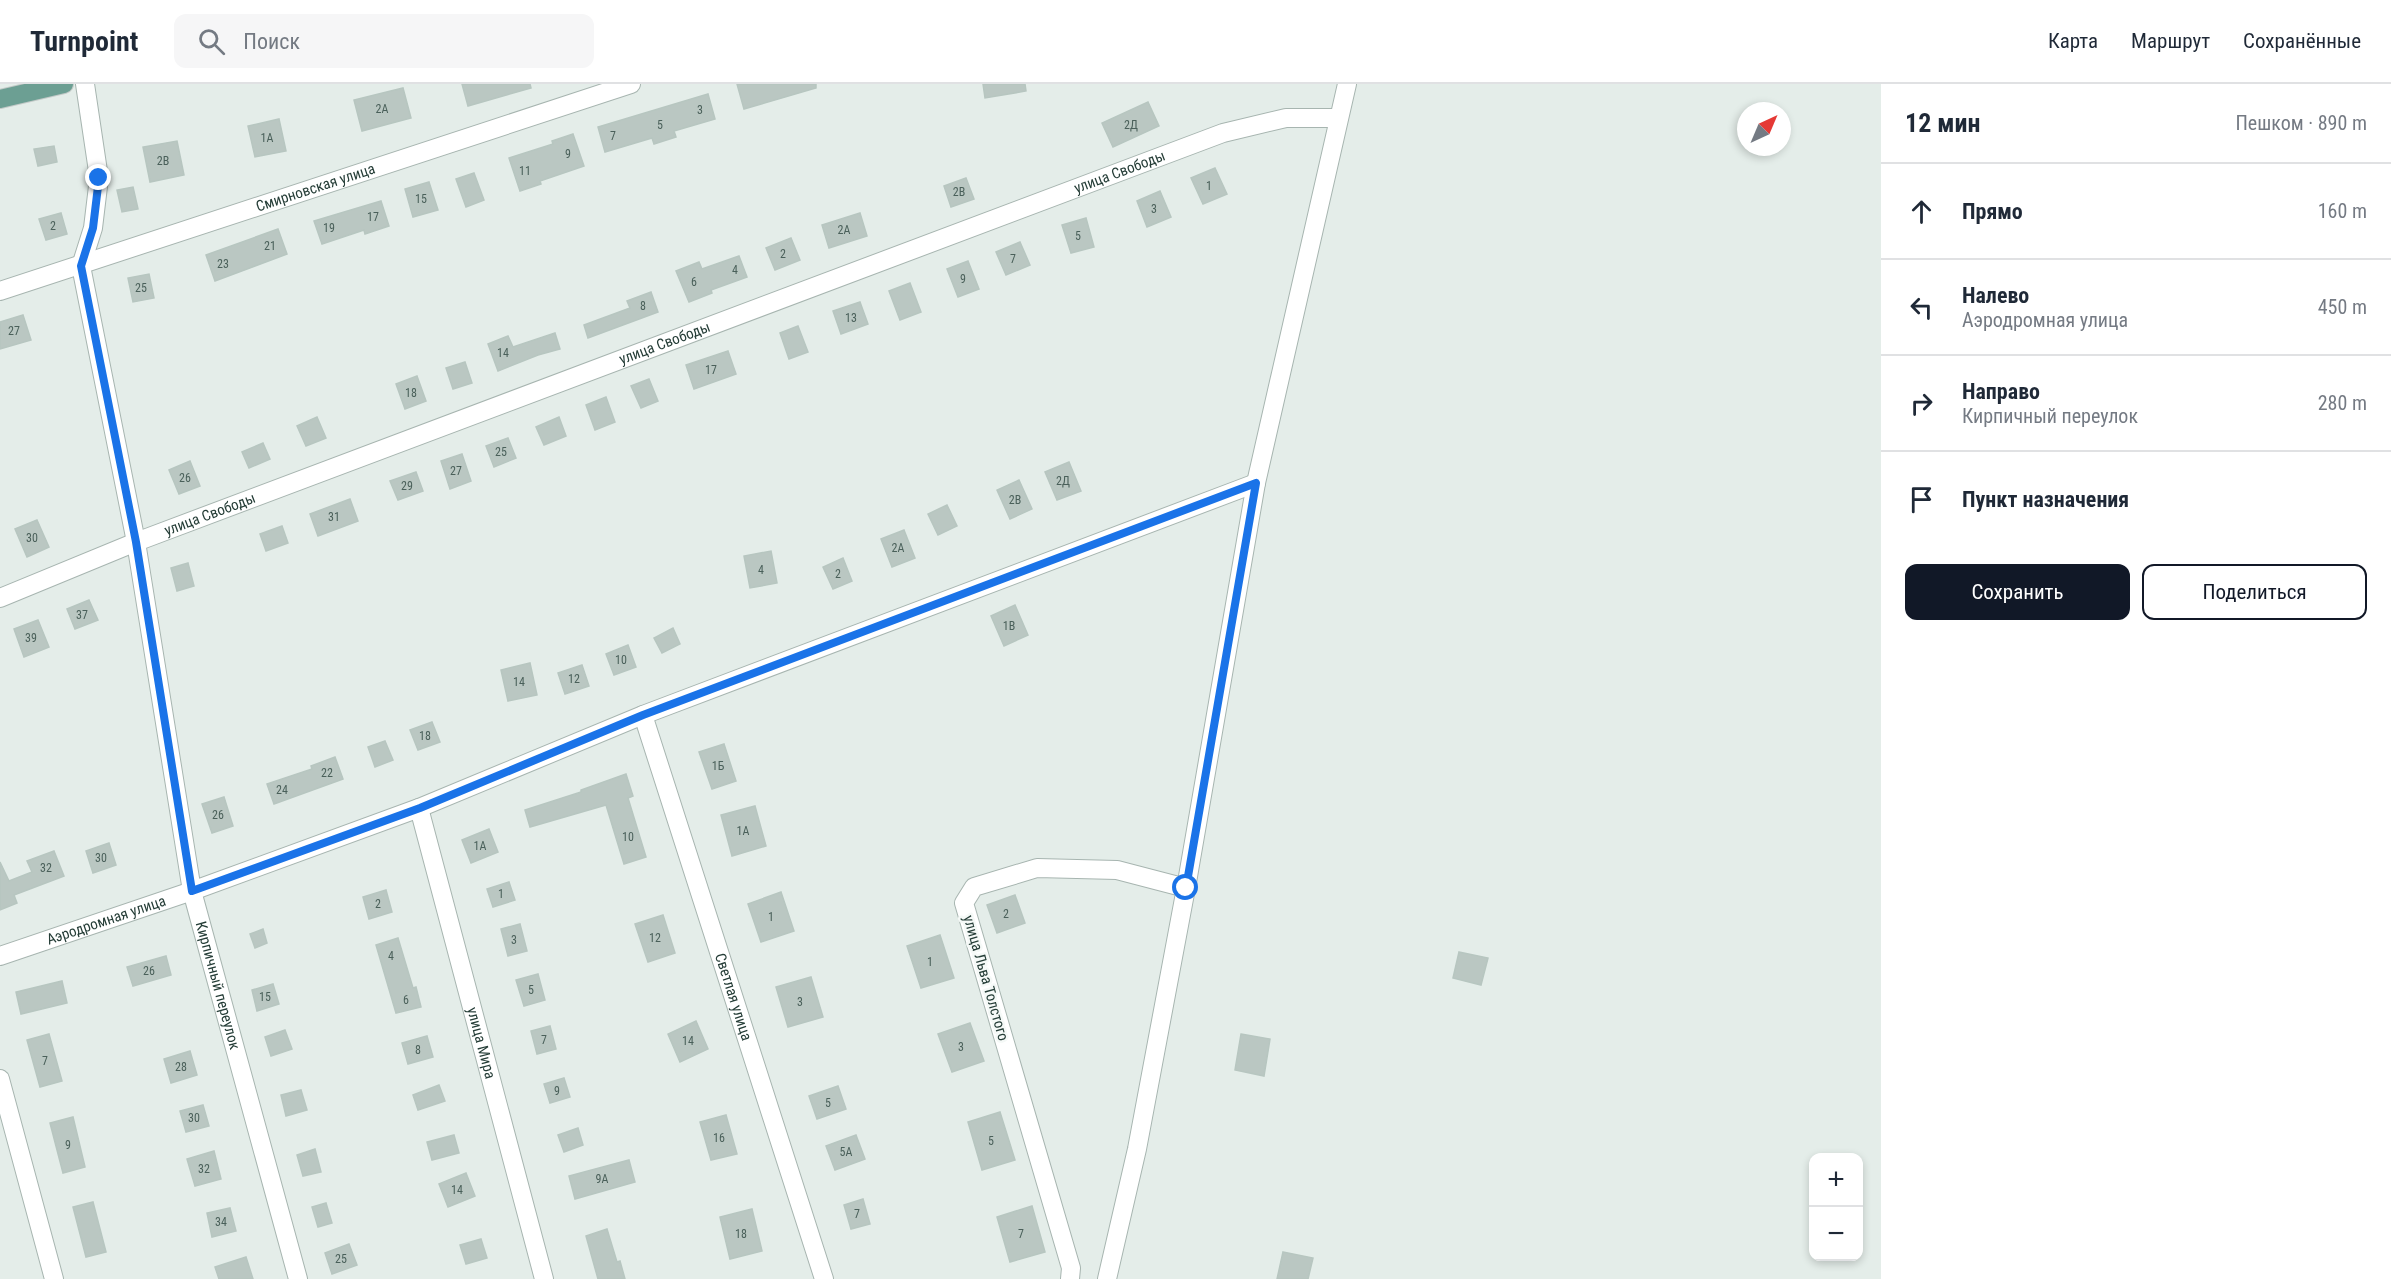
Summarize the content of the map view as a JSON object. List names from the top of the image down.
{
  "streets": {
    "street": [
      "улица Свободы",
      "Смирновская улица",
      "Аэродромная улица",
      "улица Льва Толстого",
      "Кирпичный переулок",
      "Светлая улица",
      "улица Мира"
    ]
  },
  "crossings": [
    ["улица Свободы", "Кирпичный переулок"],
    ["Смирновская улица", "Кирпичный переулок"],
    ["Аэродромная улица", "Кирпичный переулок"],
    ["Аэродромная улица", "Светлая улица"],
    ["Аэродромная улица", "улица Мира"]
  ],
  "house_numbers": [
    "2А",
    "3",
    "5",
    "2Д",
    "7",
    "1А",
    "9",
    "2В",
    "11",
    "1",
    "2В",
    "15",
    "3",
    "17",
    "2",
    "19",
    "2А",
    "5",
    "21",
    "2",
    "7",
    "23",
    "4",
    "9",
    "6",
    "25",
    "8",
    "13",
    "27",
    "14",
    "17",
    "18",
    "25",
    "27",
    "26",
    "2Д",
    "29",
    "2В",
    "31",
    "30",
    "2А",
    "4",
    "2",
    "37",
    "1В",
    "39",
    "10",
    "12",
    "14",
    "18",
    "1Б",
    "22",
    "24",
    "26",
    "1А",
    "10",
    "1А",
    "30",
    "32",
    "1",
    "2",
    "2",
    "1",
    "12",
    "3",
    "4",
    "1",
    "26",
    "5",
    "15",
    "6",
    "3",
    "7",
    "14",
    "3",
    "8",
    "7",
    "28",
    "9",
    "5",
    "30",
    "16",
    "5",
    "9",
    "5А",
    "32",
    "9А",
    "14",
    "7",
    "34",
    "18",
    "7",
    "25"
  ],
  "north": "top right",
  "page": {
    "header": "Turnpoint",
    "search": "Поиск",
    "nav": ["Карта", "Маршрут", "Сохранённые"],
    "heading": ["12 мин", "Пешком · 890 m"],
    "list": [
      ["Прямо", "160 m"],
      ["Налево", "Аэродромная улица", "450 m"],
      ["Направо", "Кирпичный переулок", "280 m"],
      "Пункт назначения"
    ],
    "buttons": ["Сохранить", "Поделиться"],
    "map_buttons": ["+", "−"]
  }
}
